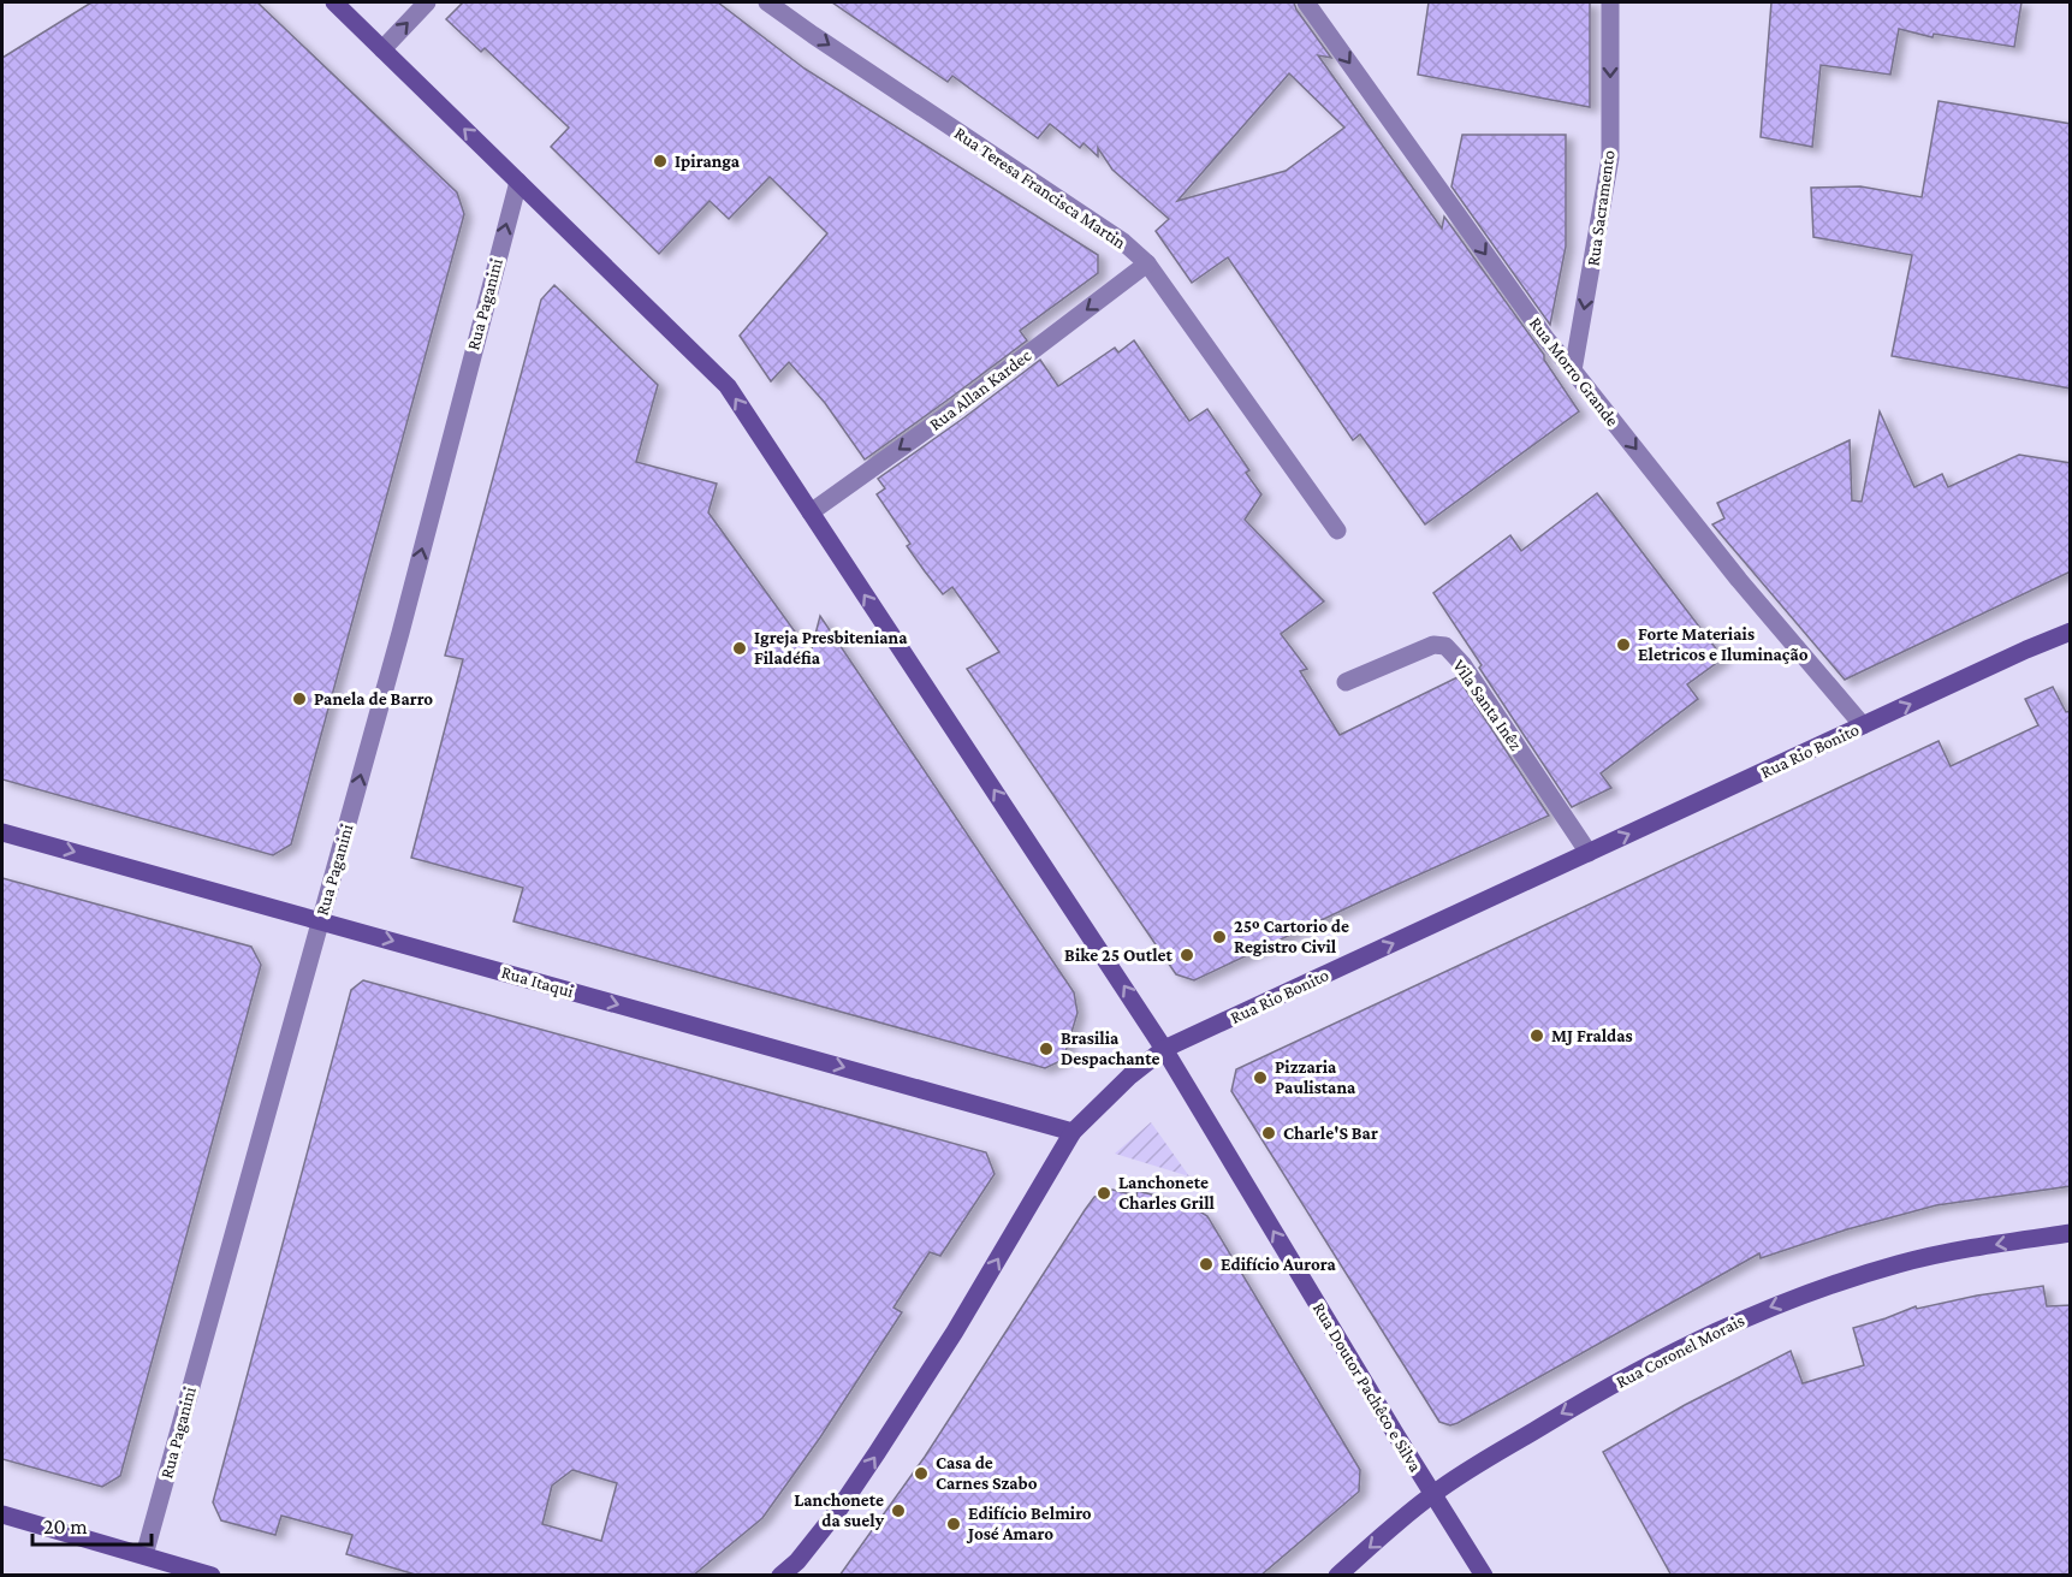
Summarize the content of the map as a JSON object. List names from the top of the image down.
{
  "streets": {
    "street": [
      "Rua Teresa Francisca Martin",
      "Rua Sacramento",
      "Rua Paganini",
      "Rua Morro Grande",
      "Rua Allan Kardec",
      "Vila Santa Inêz",
      "Rua Rio Bonito",
      "Rua Itaqui",
      "Rua Coronel Morais",
      "Rua Doutor Pachêco e Silva"
    ]
  },
  "crossings": [
    ["Rua Teresa Francisca Martin", "Rua Allan Kardec"],
    ["Rua Sacramento", "Rua Morro Grande"],
    ["Rua Paganini", "Rua Itaqui"],
    ["Rua Paganini", "Rua Doutor Pachêco e Silva"],
    ["Rua Morro Grande", "Rua Rio Bonito"],
    ["Rua Allan Kardec", "Rua Doutor Pachêco e Silva"],
    ["Vila Santa Inêz", "Rua Rio Bonito"],
    ["Rua Rio Bonito", "Rua Itaqui"],
    ["Rua Rio Bonito", "Rua Doutor Pachêco e Silva"],
    ["Rua Coronel Morais", "Rua Doutor Pachêco e Silva"]
  ],
  "one_way": [
    "Rua Teresa Francisca Martin",
    "Rua Sacramento",
    "Rua Paganini",
    "Rua Morro Grande",
    "Rua Allan Kardec",
    "Rua Rio Bonito",
    "Rua Itaqui",
    "Rua Coronel Morais",
    "Rua Doutor Pachêco e Silva"
  ],
  "places": [
    "Ipiranga",
    "Forte Materiais Eletricos e Iluminação",
    "Igreja Presbiteniana Filadéfia",
    "Panela de Barro",
    "25º Cartorio de Registro Civil",
    "Bike 25 Outlet",
    "MJ Fraldas",
    "Brasilia Despachante",
    "Pizzaria Paulistana",
    "Charle'S Bar",
    "Lanchonete Charles Grill",
    "Edifício Aurora",
    "Casa de Carnes Szabo",
    "Lanchonete da suely",
    "Edifício Belmiro José Amaro"
  ],
  "scale_bar": "20 m"
}
